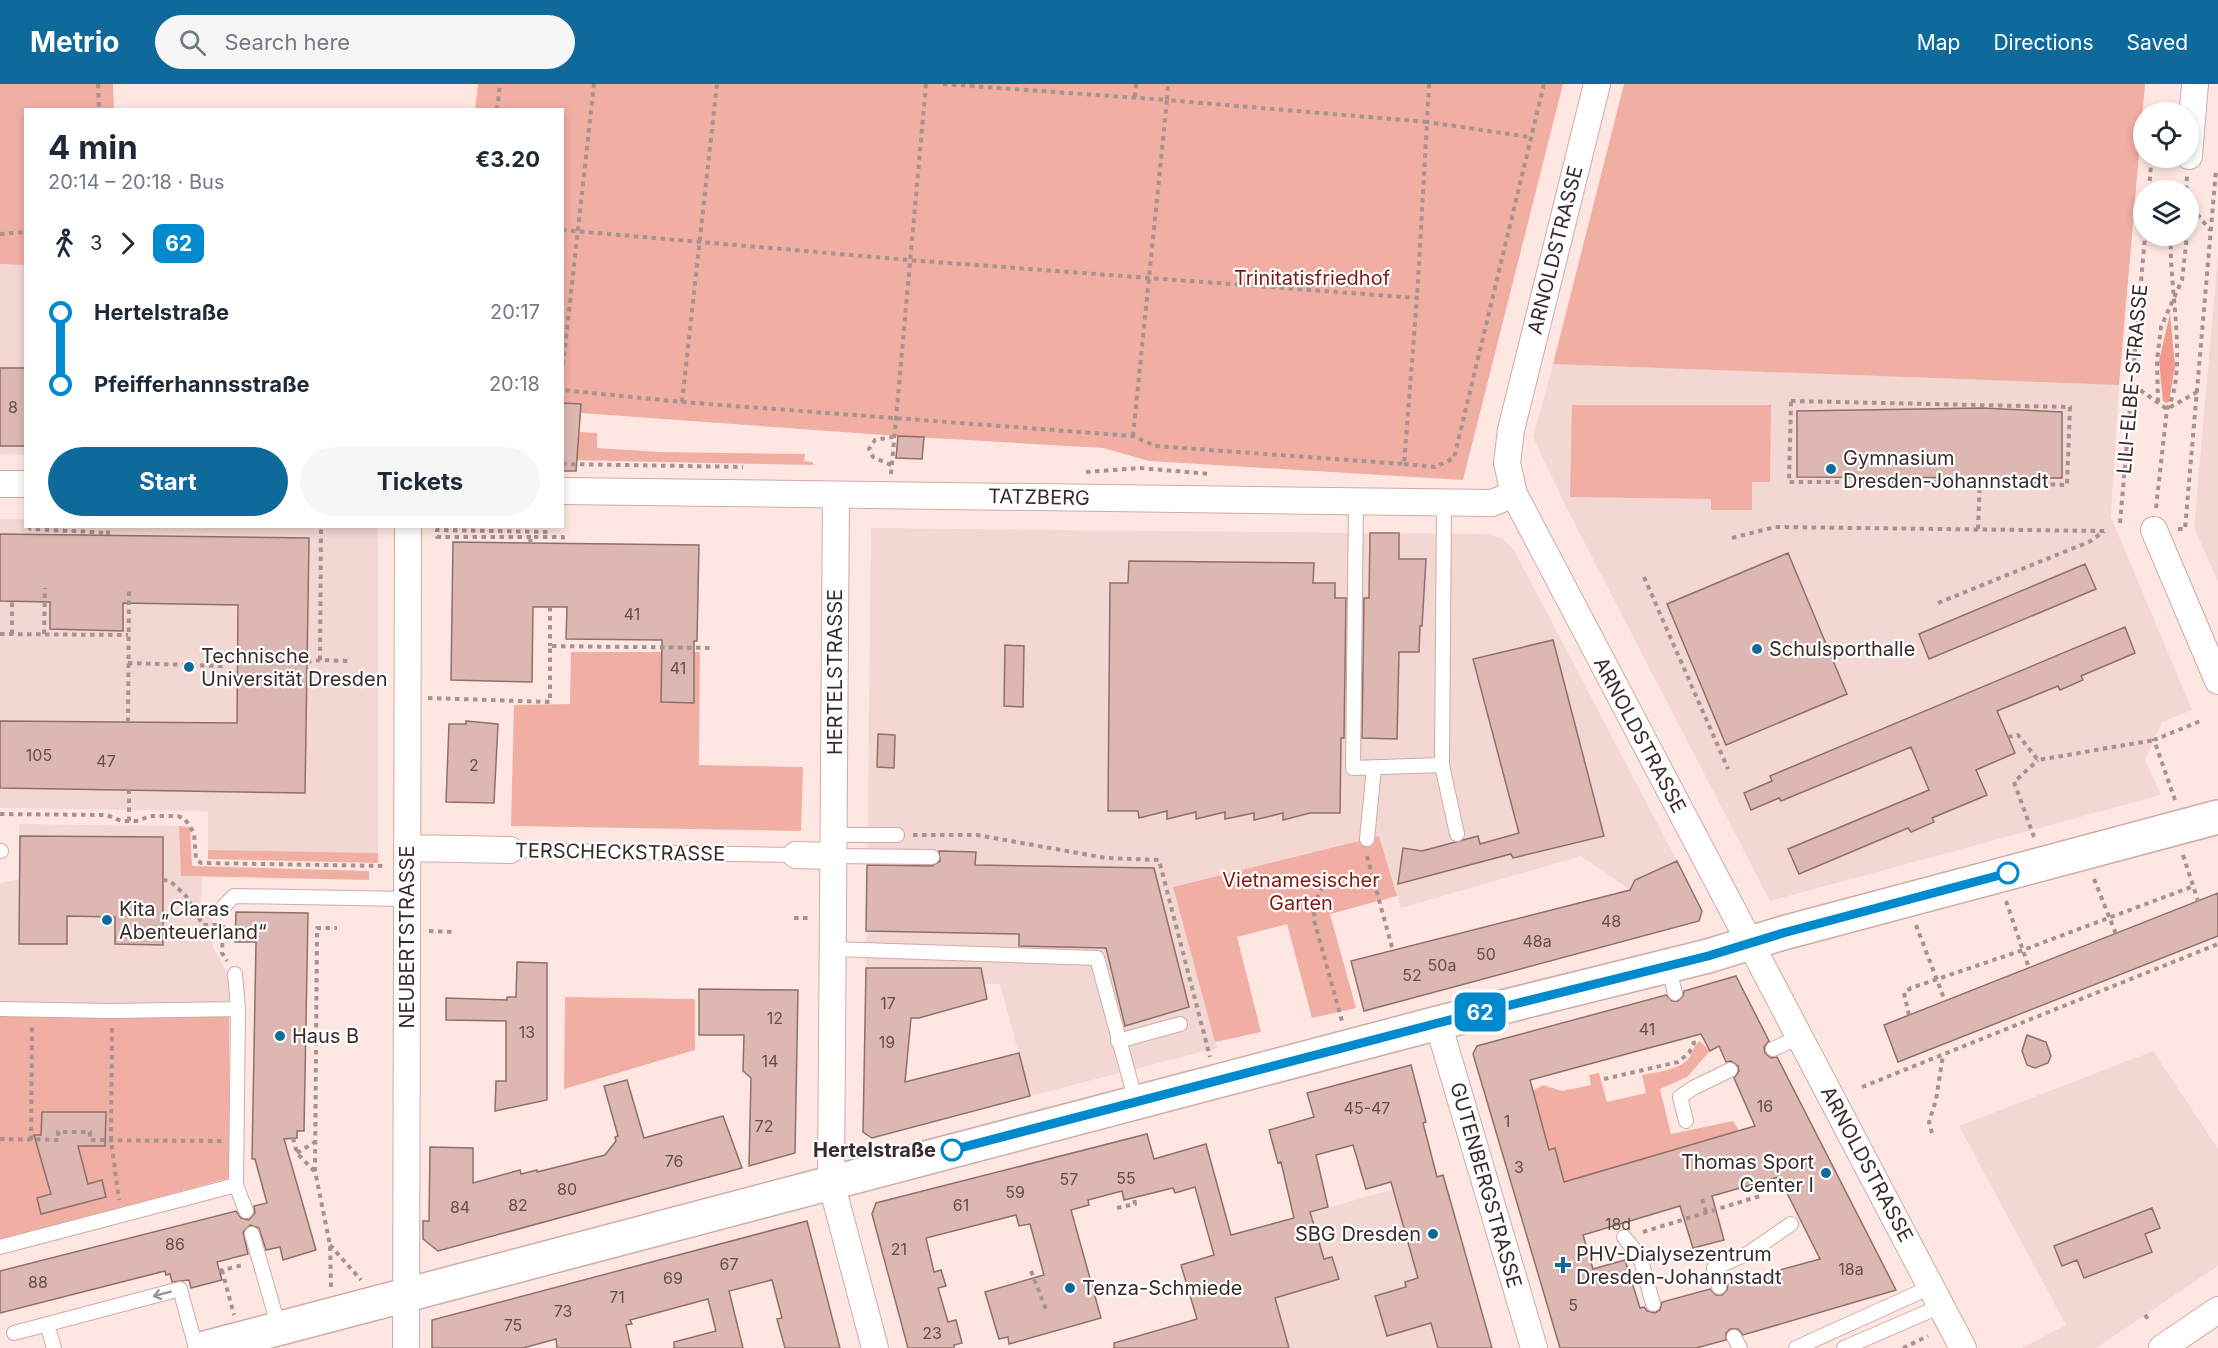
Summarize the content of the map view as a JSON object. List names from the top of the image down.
{
  "streets": {
    "street": [
      "ARNOLDSTRASSE",
      "TATZBERG",
      "HERTELSTRASSE",
      "TERSCHECKSTRASSE",
      "NEUBERTSTRASSE",
      "GUTENBERGSTRASSE"
    ],
    "path": ["LILI-ELBE-STRASSE"]
  },
  "crossings": [
    ["ARNOLDSTRASSE", "TATZBERG"],
    ["TATZBERG", "HERTELSTRASSE"],
    ["HERTELSTRASSE", "TERSCHECKSTRASSE"],
    ["TERSCHECKSTRASSE", "NEUBERTSTRASSE"]
  ],
  "parks": ["Trinitatisfriedhof", "Vietnamesischer Garten"],
  "places": {
    "other": [
      "Gymnasium Dresden-Johannstadt",
      "Schulsporthalle",
      "Technische Universität Dresden",
      "Kita „Claras Abenteuerland“",
      "Haus B",
      "Hertelstraße",
      "Thomas Sport Center I",
      "SBG Dresden",
      "Tenza-Schmiede"
    ],
    "health": ["PHV-Dialysezentrum Dresden-Johannstadt"]
  },
  "lines": ["bus line 62"],
  "house_numbers": [
    "8",
    "41",
    "41",
    "105",
    "47",
    "2",
    "48",
    "48a",
    "50",
    "50a",
    "52",
    "17",
    "12",
    "41",
    "13",
    "19",
    "14",
    "16",
    "45-47",
    "1",
    "72",
    "76",
    "3",
    "55",
    "57",
    "80",
    "59",
    "82",
    "61",
    "84",
    "18d",
    "86",
    "21",
    "67",
    "18a",
    "69",
    "88",
    "71",
    "5",
    "73",
    "75",
    "23"
  ],
  "page": {
    "header": "Metrio",
    "search": "Search here",
    "nav": ["Map", "Directions", "Saved"],
    "on_map": "62",
    "heading": ["4 min", "20:14 – 20:18 · Bus", "€3.20"],
    "legs": ["3", "62"],
    "list": [
      {
        "name": "Hertelstraße",
        "value": "20:17"
      },
      {
        "name": "Pfeifferhannsstraße",
        "value": "20:18"
      }
    ],
    "buttons": ["Start", "Tickets"]
  }
}
